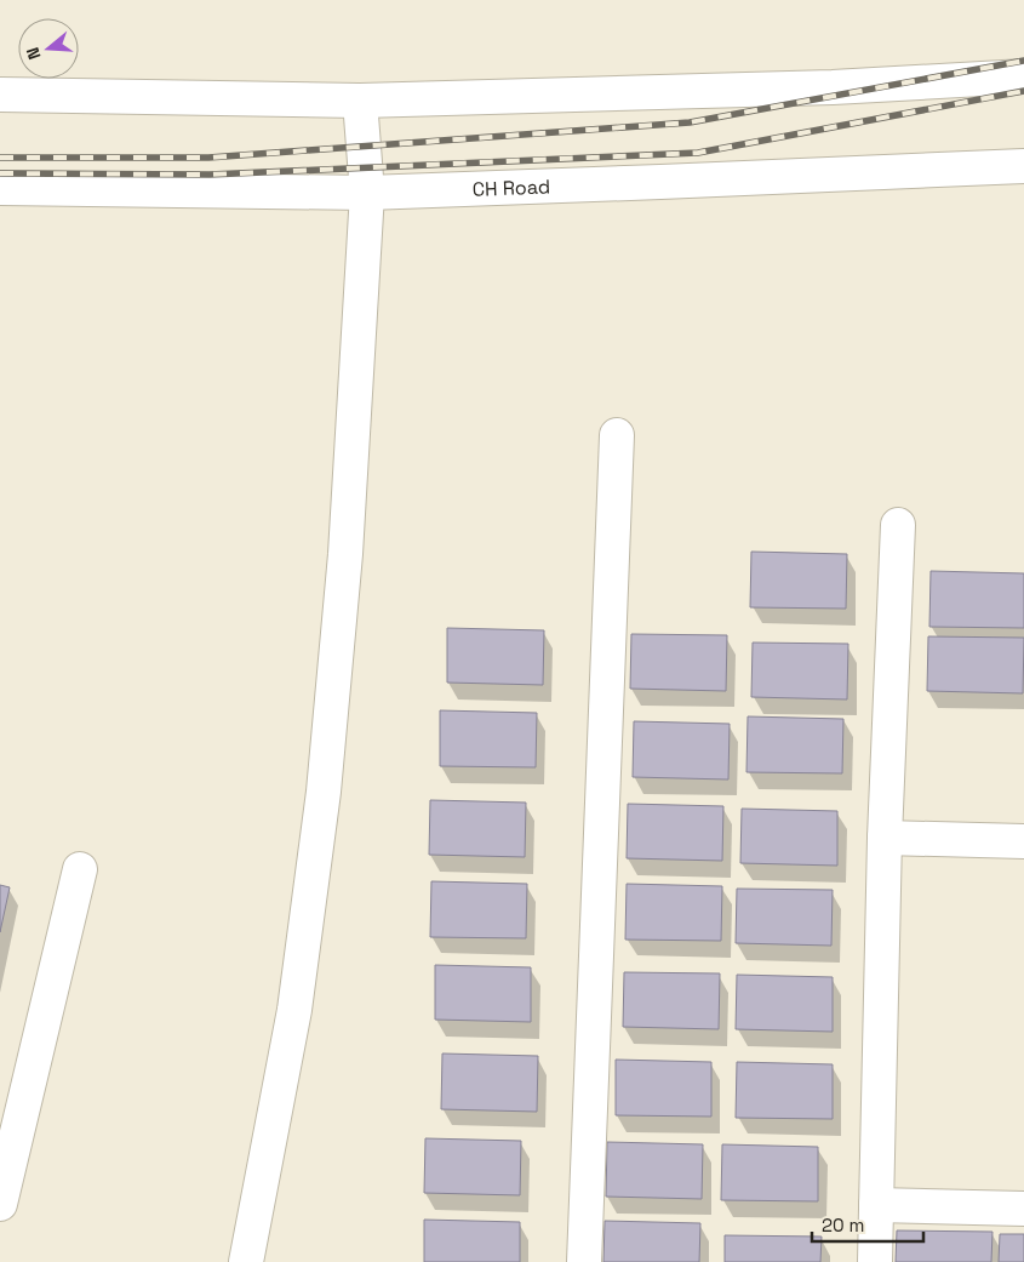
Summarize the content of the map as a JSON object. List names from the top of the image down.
{
  "streets": {
    "street": ["CH Road"]
  },
  "scale_bar": "20 m",
  "north": "left"
}
